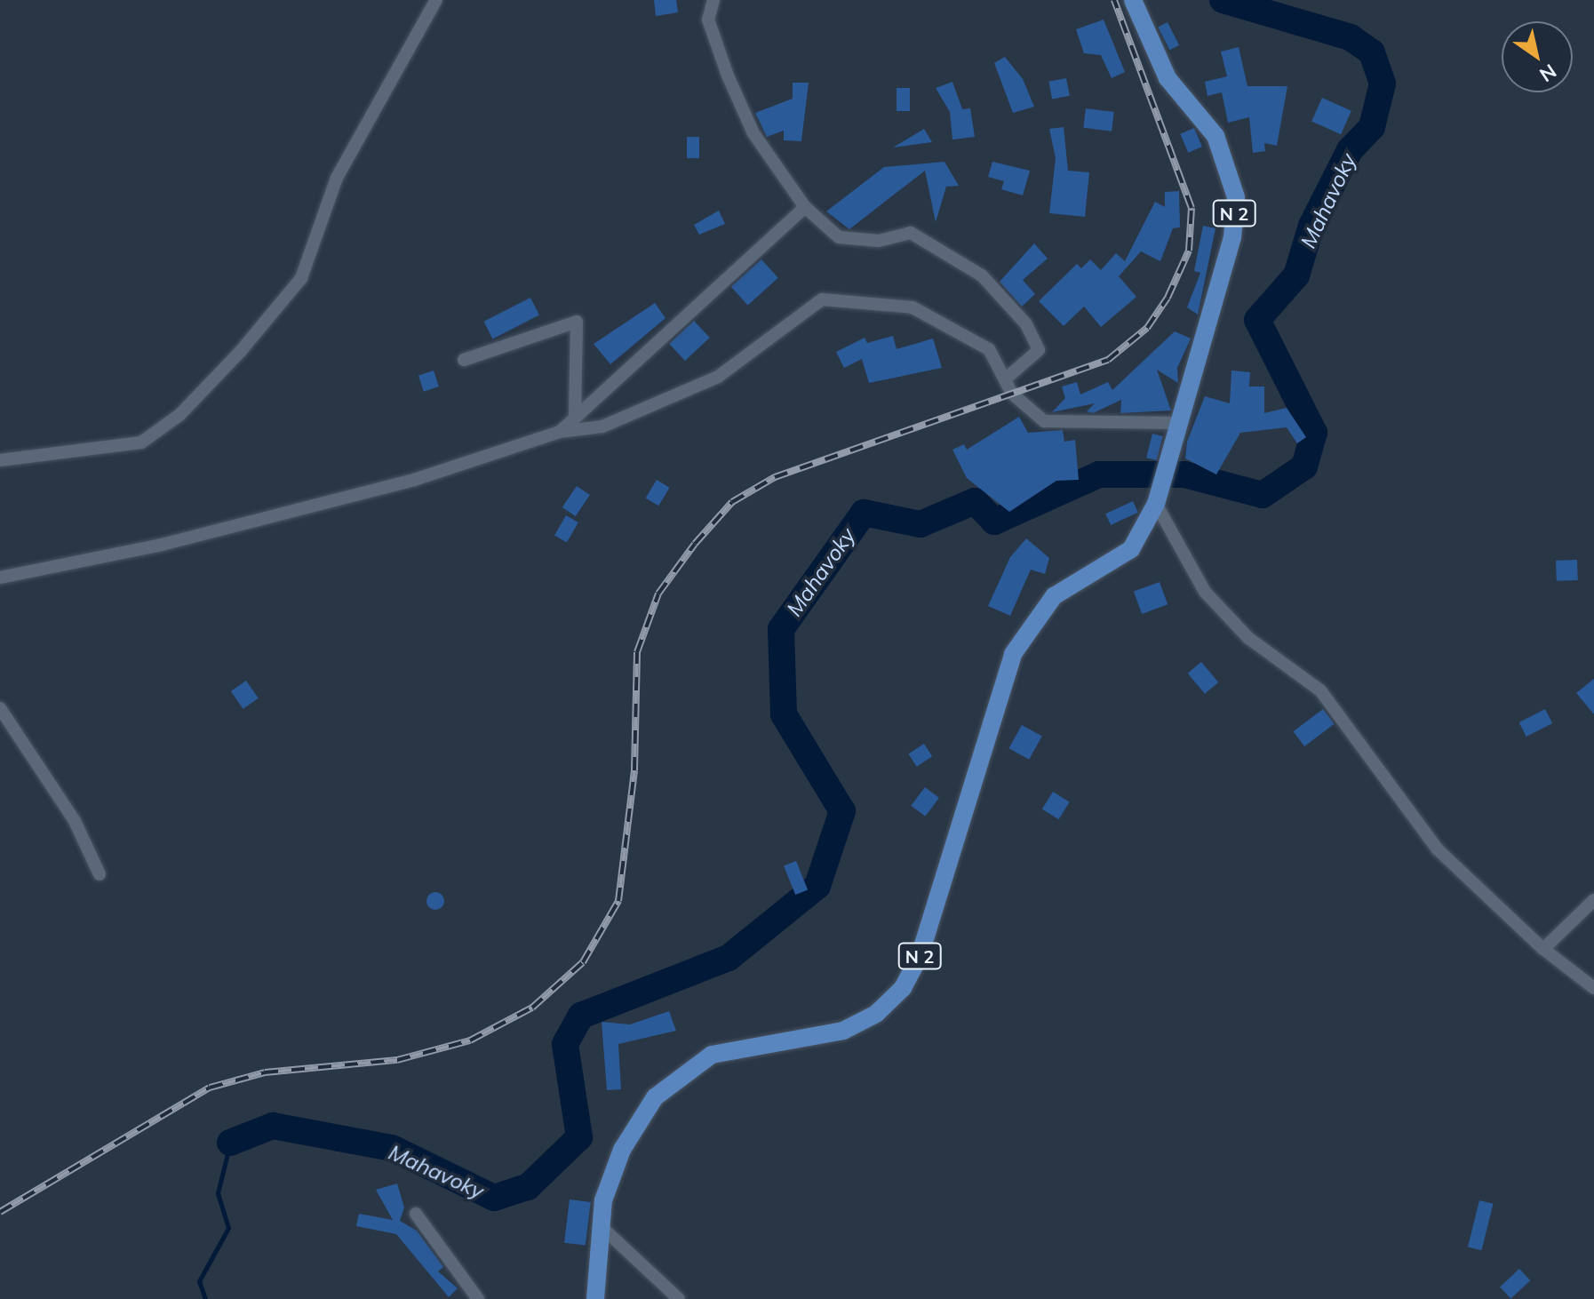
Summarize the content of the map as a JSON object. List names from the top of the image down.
{
  "streets": {
    "main road": ["N 2"]
  },
  "water": ["Mahavoky"],
  "north": "bottom right"
}
